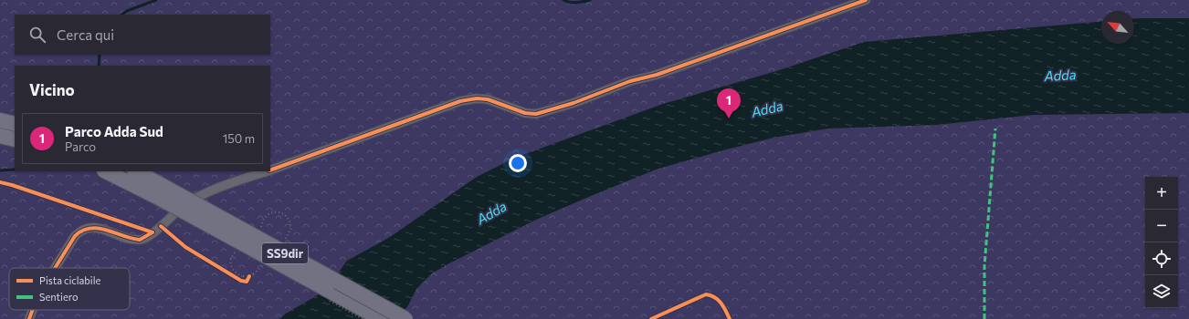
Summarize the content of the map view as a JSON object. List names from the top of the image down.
{
  "streets": {
    "highway": ["SS9dir"]
  },
  "water": ["Adda"],
  "legend": ["Pista ciclabile", "Sentiero"],
  "north": "top left",
  "page": {
    "search": "Cerca qui",
    "heading": "Vicino",
    "pins": "1",
    "list": [
      {
        "mark": "1",
        "name": "Parco Adda Sud",
        "note": "Parco",
        "value": "150 m"
      }
    ],
    "map_buttons": ["+", "−"]
  }
}
